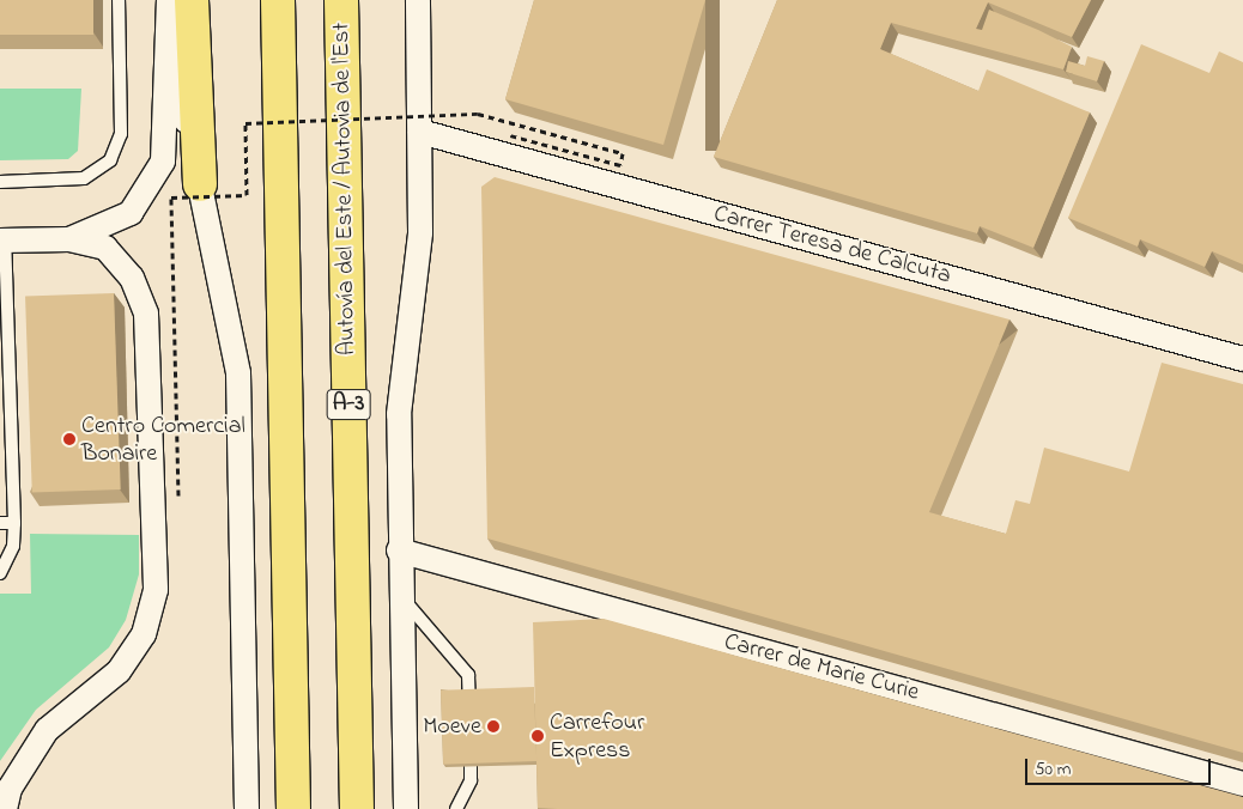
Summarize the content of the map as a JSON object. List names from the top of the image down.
{
  "streets": {
    "highway": ["Autovía del Este / Autovia de l'Est", "A-3"],
    "street": ["Carrer Teresa de Calcuta", "Carrer de Marie Curie"]
  },
  "places": ["Centro Comercial Bonaire", "Moeve", "Carrefour Express"],
  "scale_bar": "50 m"
}
